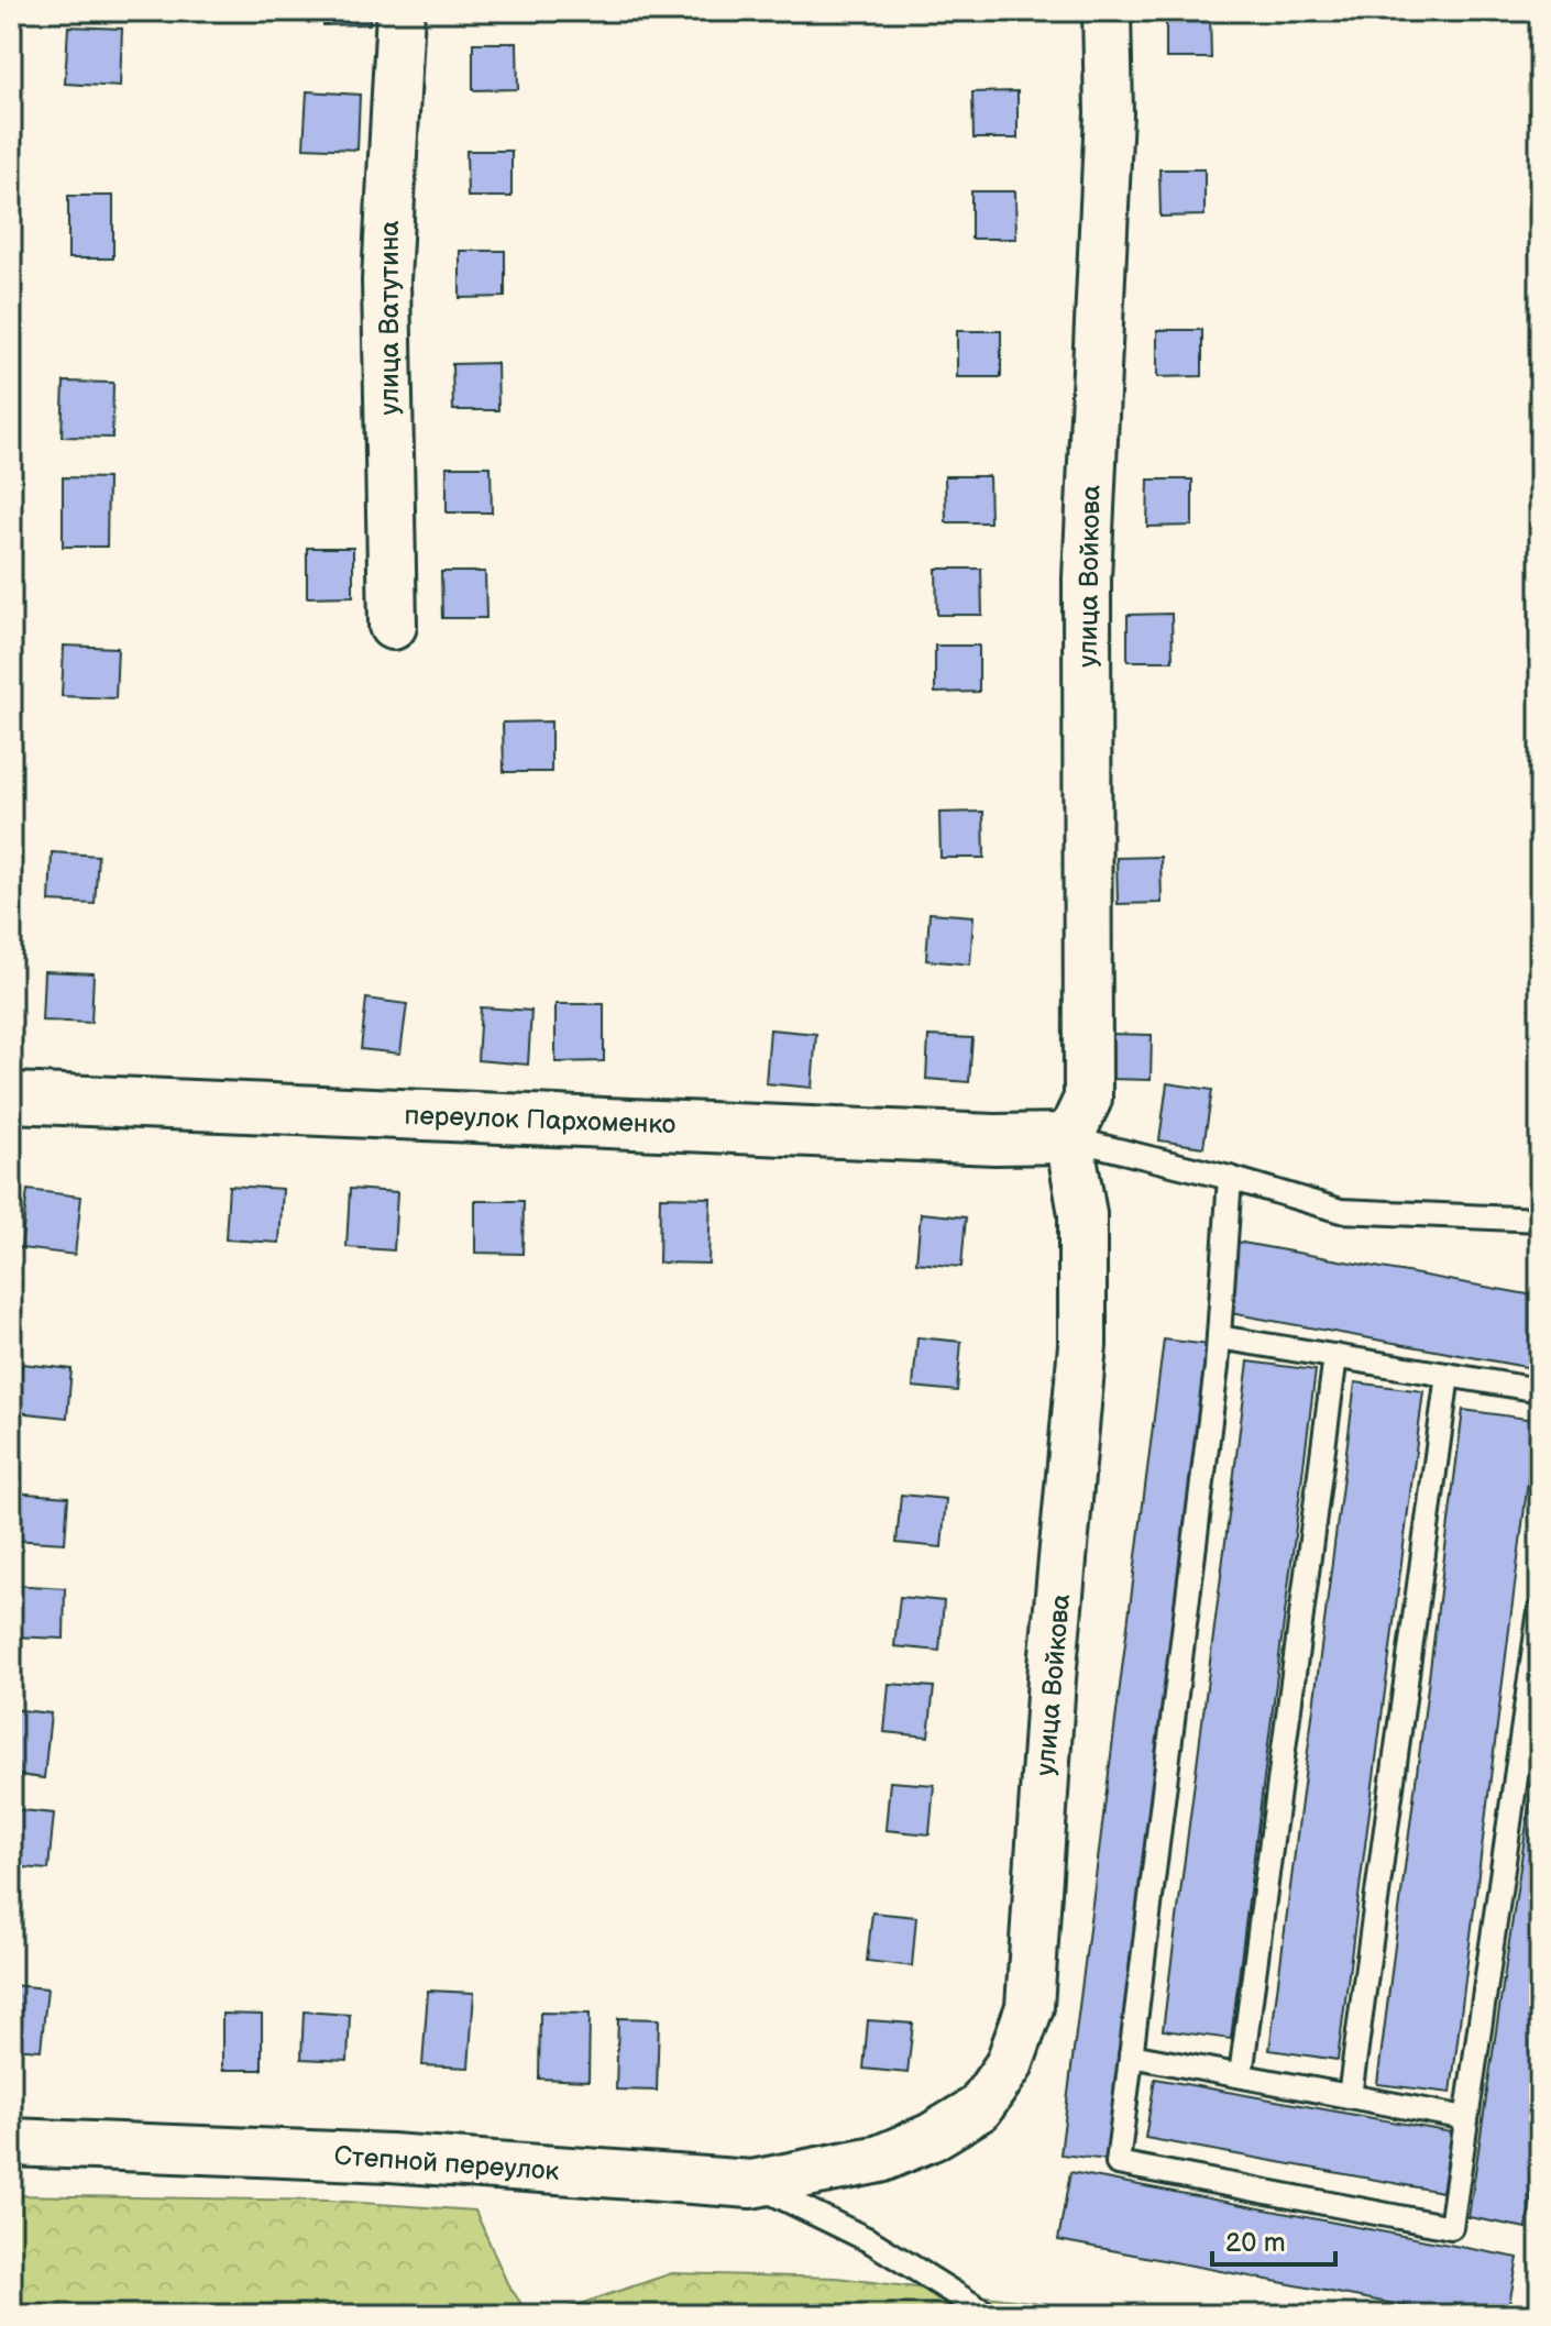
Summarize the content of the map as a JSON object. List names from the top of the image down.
{
  "streets": {
    "street": [
      "улица Ватутина",
      "улица Войкова",
      "переулок Пархоменко",
      "Степной переулок"
    ]
  },
  "crossings": [
    ["улица Войкова", "переулок Пархоменко"],
    ["улица Войкова", "Степной переулок"]
  ],
  "scale_bar": "20 m"
}
